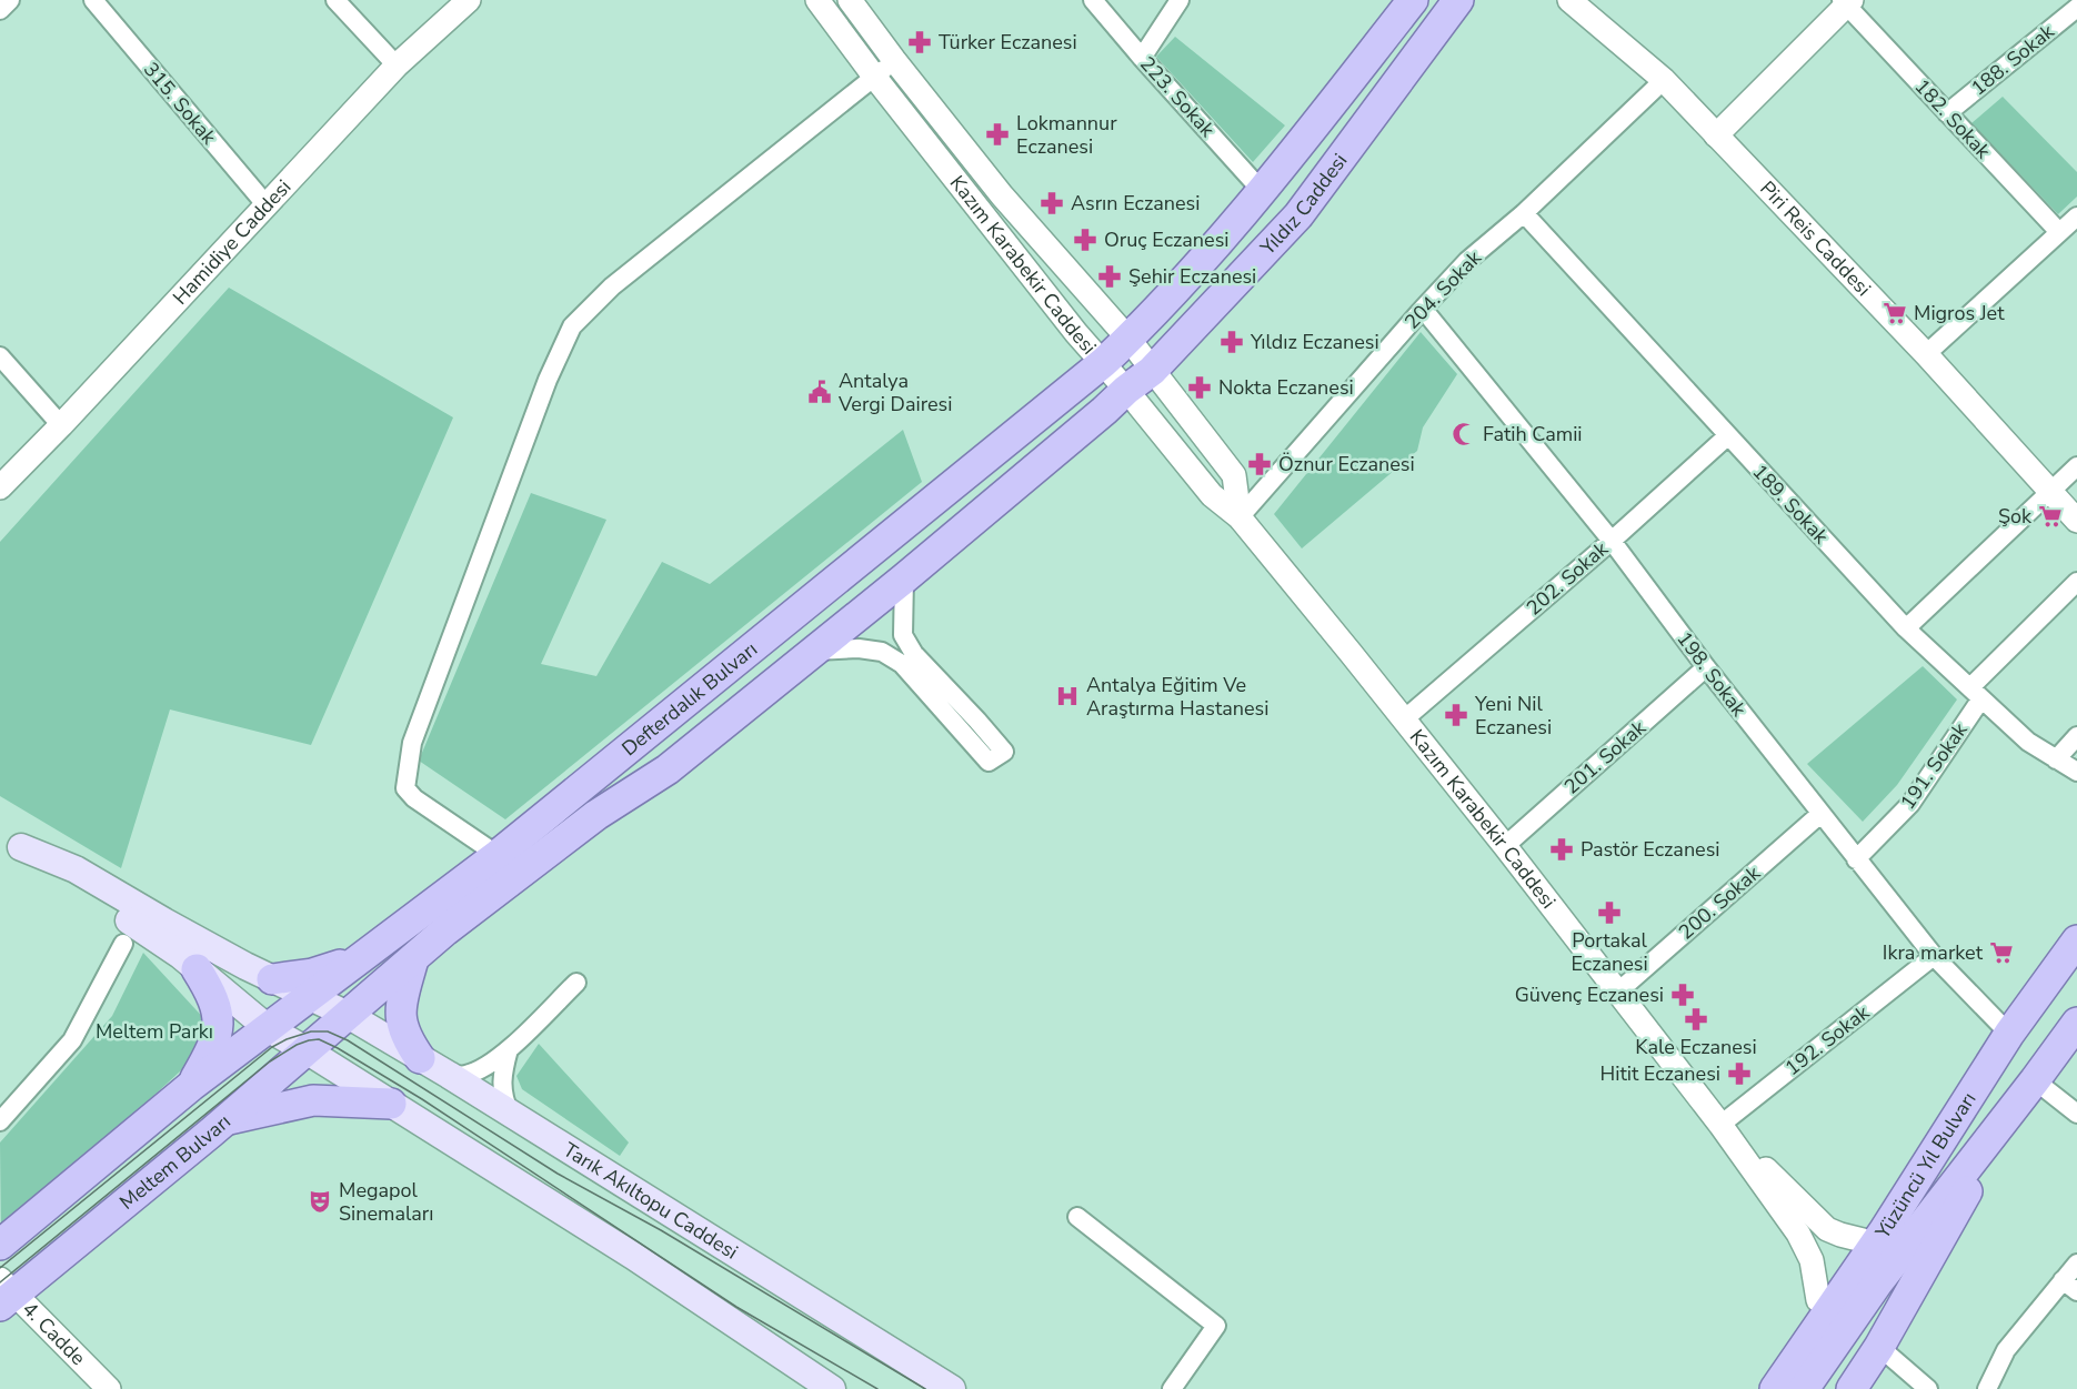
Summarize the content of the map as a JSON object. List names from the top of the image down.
{
  "streets": {
    "main road": [
      "Yıldız Caddesi",
      "Defterdalık Bulvarı",
      "Meltem Bulvarı",
      "Yüzüncü Yıl Bulvarı",
      "Tarık Akıltopu Caddesi"
    ],
    "street": [
      "188. Sokak",
      "223. Sokak",
      "315. Sokak",
      "182. Sokak",
      "Piri Reis Caddesi",
      "Hamidiye Caddesi",
      "Kazım Karabekir Caddesi",
      "204. Sokak",
      "189. Sokak",
      "202. Sokak",
      "198. Sokak",
      "201. Sokak",
      "191. Sokak",
      "200. Sokak",
      "192. Sokak",
      "4. Cadde"
    ]
  },
  "crossings": [
    ["188. Sokak", "182. Sokak"],
    ["223. Sokak", "Yıldız Caddesi"],
    ["315. Sokak", "Hamidiye Caddesi"],
    ["Yıldız Caddesi", "Kazım Karabekir Caddesi"],
    ["Yıldız Caddesi", "Defterdalık Bulvarı"],
    ["Piri Reis Caddesi", "204. Sokak"],
    ["Kazım Karabekir Caddesi", "204. Sokak"],
    ["Kazım Karabekir Caddesi", "202. Sokak"],
    ["Kazım Karabekir Caddesi", "Defterdalık Bulvarı"],
    ["Kazım Karabekir Caddesi", "201. Sokak"],
    ["Kazım Karabekir Caddesi", "200. Sokak"],
    ["Kazım Karabekir Caddesi", "192. Sokak"],
    ["204. Sokak", "189. Sokak"],
    ["204. Sokak", "198. Sokak"],
    ["189. Sokak", "202. Sokak"],
    ["189. Sokak", "191. Sokak"],
    ["202. Sokak", "198. Sokak"],
    ["198. Sokak", "201. Sokak"],
    ["198. Sokak", "191. Sokak"],
    ["198. Sokak", "200. Sokak"],
    ["198. Sokak", "192. Sokak"],
    ["198. Sokak", "Yüzüncü Yıl Bulvarı"],
    ["Defterdalık Bulvarı", "Meltem Bulvarı"],
    ["Defterdalık Bulvarı", "Tarık Akıltopu Caddesi"],
    ["Meltem Bulvarı", "Tarık Akıltopu Caddesi"],
    ["Meltem Bulvarı", "4. Cadde"]
  ],
  "parks": ["Meltem Parkı"],
  "places": {
    "pharmacy": [
      "Türker Eczanesi",
      "Lokmannur Eczanesi",
      "Asrın Eczanesi",
      "Oruç Eczanesi",
      "Şehir Eczanesi",
      "Yıldız Eczanesi",
      "Nokta Eczanesi",
      "Öznur Eczanesi",
      "Yeni Nil Eczanesi",
      "Pastör Eczanesi",
      "Portakal Eczanesi",
      "Güvenç Eczanesi",
      "Kale Eczanesi",
      "Hitit Eczanesi"
    ],
    "supermarket": ["Migros Jet", "Şok", "Ikra market"],
    "public building": ["Antalya Vergi Dairesi"],
    "mosque": ["Fatih Camii"],
    "hospital": ["Antalya Eğitim Ve Araştırma Hastanesi"],
    "theatre": ["Megapol Sinemaları"]
  }
}
